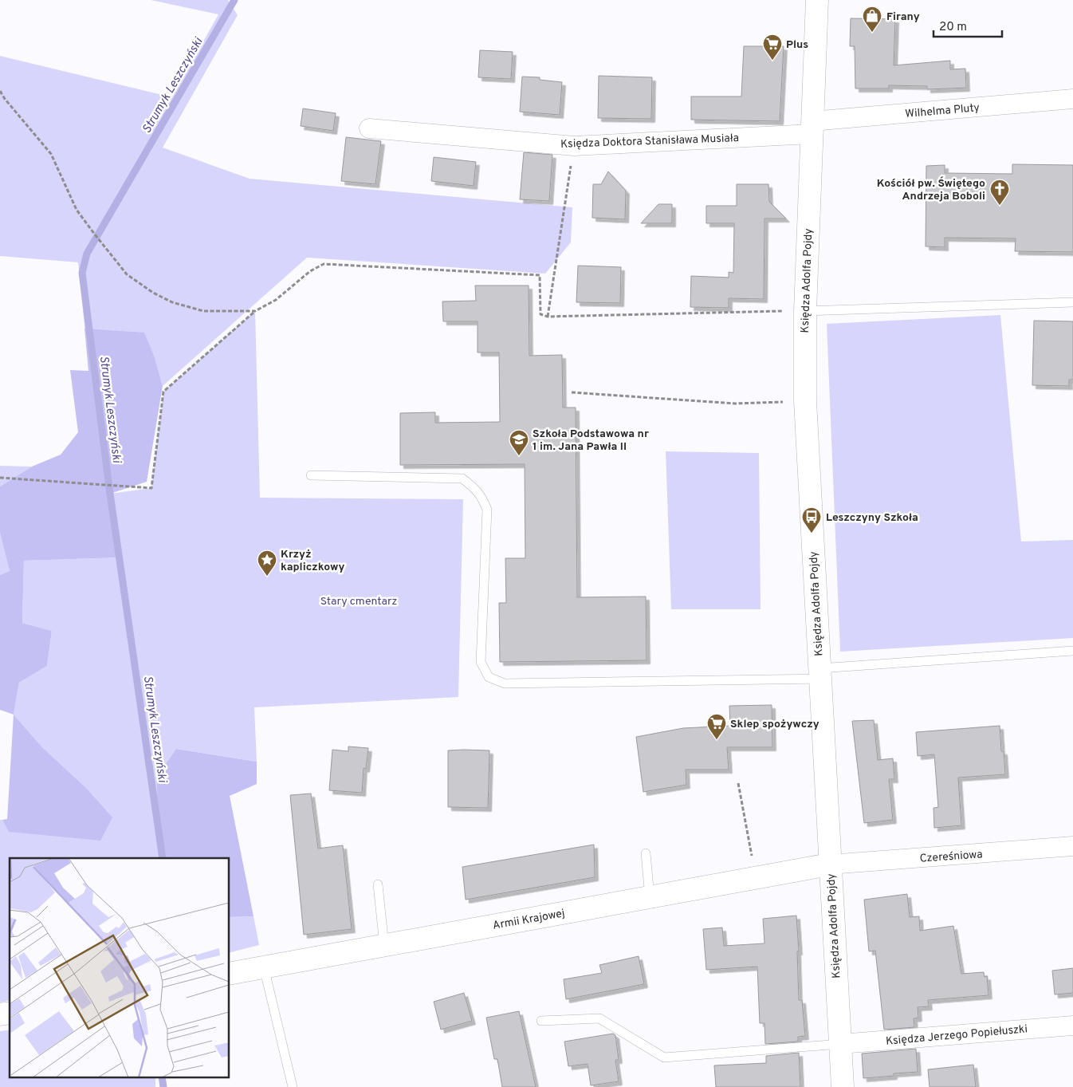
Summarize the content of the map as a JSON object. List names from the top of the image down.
{
  "streets": {
    "street": [
      "Wilhelma Pluty",
      "Księdza Doktora Stanisława Musiała",
      "Księdza Adolfa Pojdy",
      "Czereśniowa",
      "Armii Krajowej",
      "Księdza Jerzego Popiełuszki"
    ]
  },
  "crossings": [
    ["Wilhelma Pluty", "Księdza Doktora Stanisława Musiała"],
    ["Wilhelma Pluty", "Księdza Adolfa Pojdy"],
    ["Księdza Doktora Stanisława Musiała", "Księdza Adolfa Pojdy"],
    ["Księdza Adolfa Pojdy", "Czereśniowa"],
    ["Księdza Adolfa Pojdy", "Armii Krajowej"],
    ["Księdza Adolfa Pojdy", "Księdza Jerzego Popiełuszki"],
    ["Czereśniowa", "Armii Krajowej"]
  ],
  "water": ["Strumyk Leszczyński"],
  "parks": ["Stary cmentarz"],
  "places": {
    "shop": ["Firany"],
    "supermarket": ["Plus", "Sklep spożywczy"],
    "church": ["Kościół pw. Świętego Andrzeja Boboli"],
    "school or university": ["Szkoła Podstawowa nr 1 im. Jana Pawła II"],
    "bus stop": ["Leszczyny Szkoła"],
    "place": ["Krzyż kapliczkowy"]
  },
  "scale_bar": "20 m"
}
